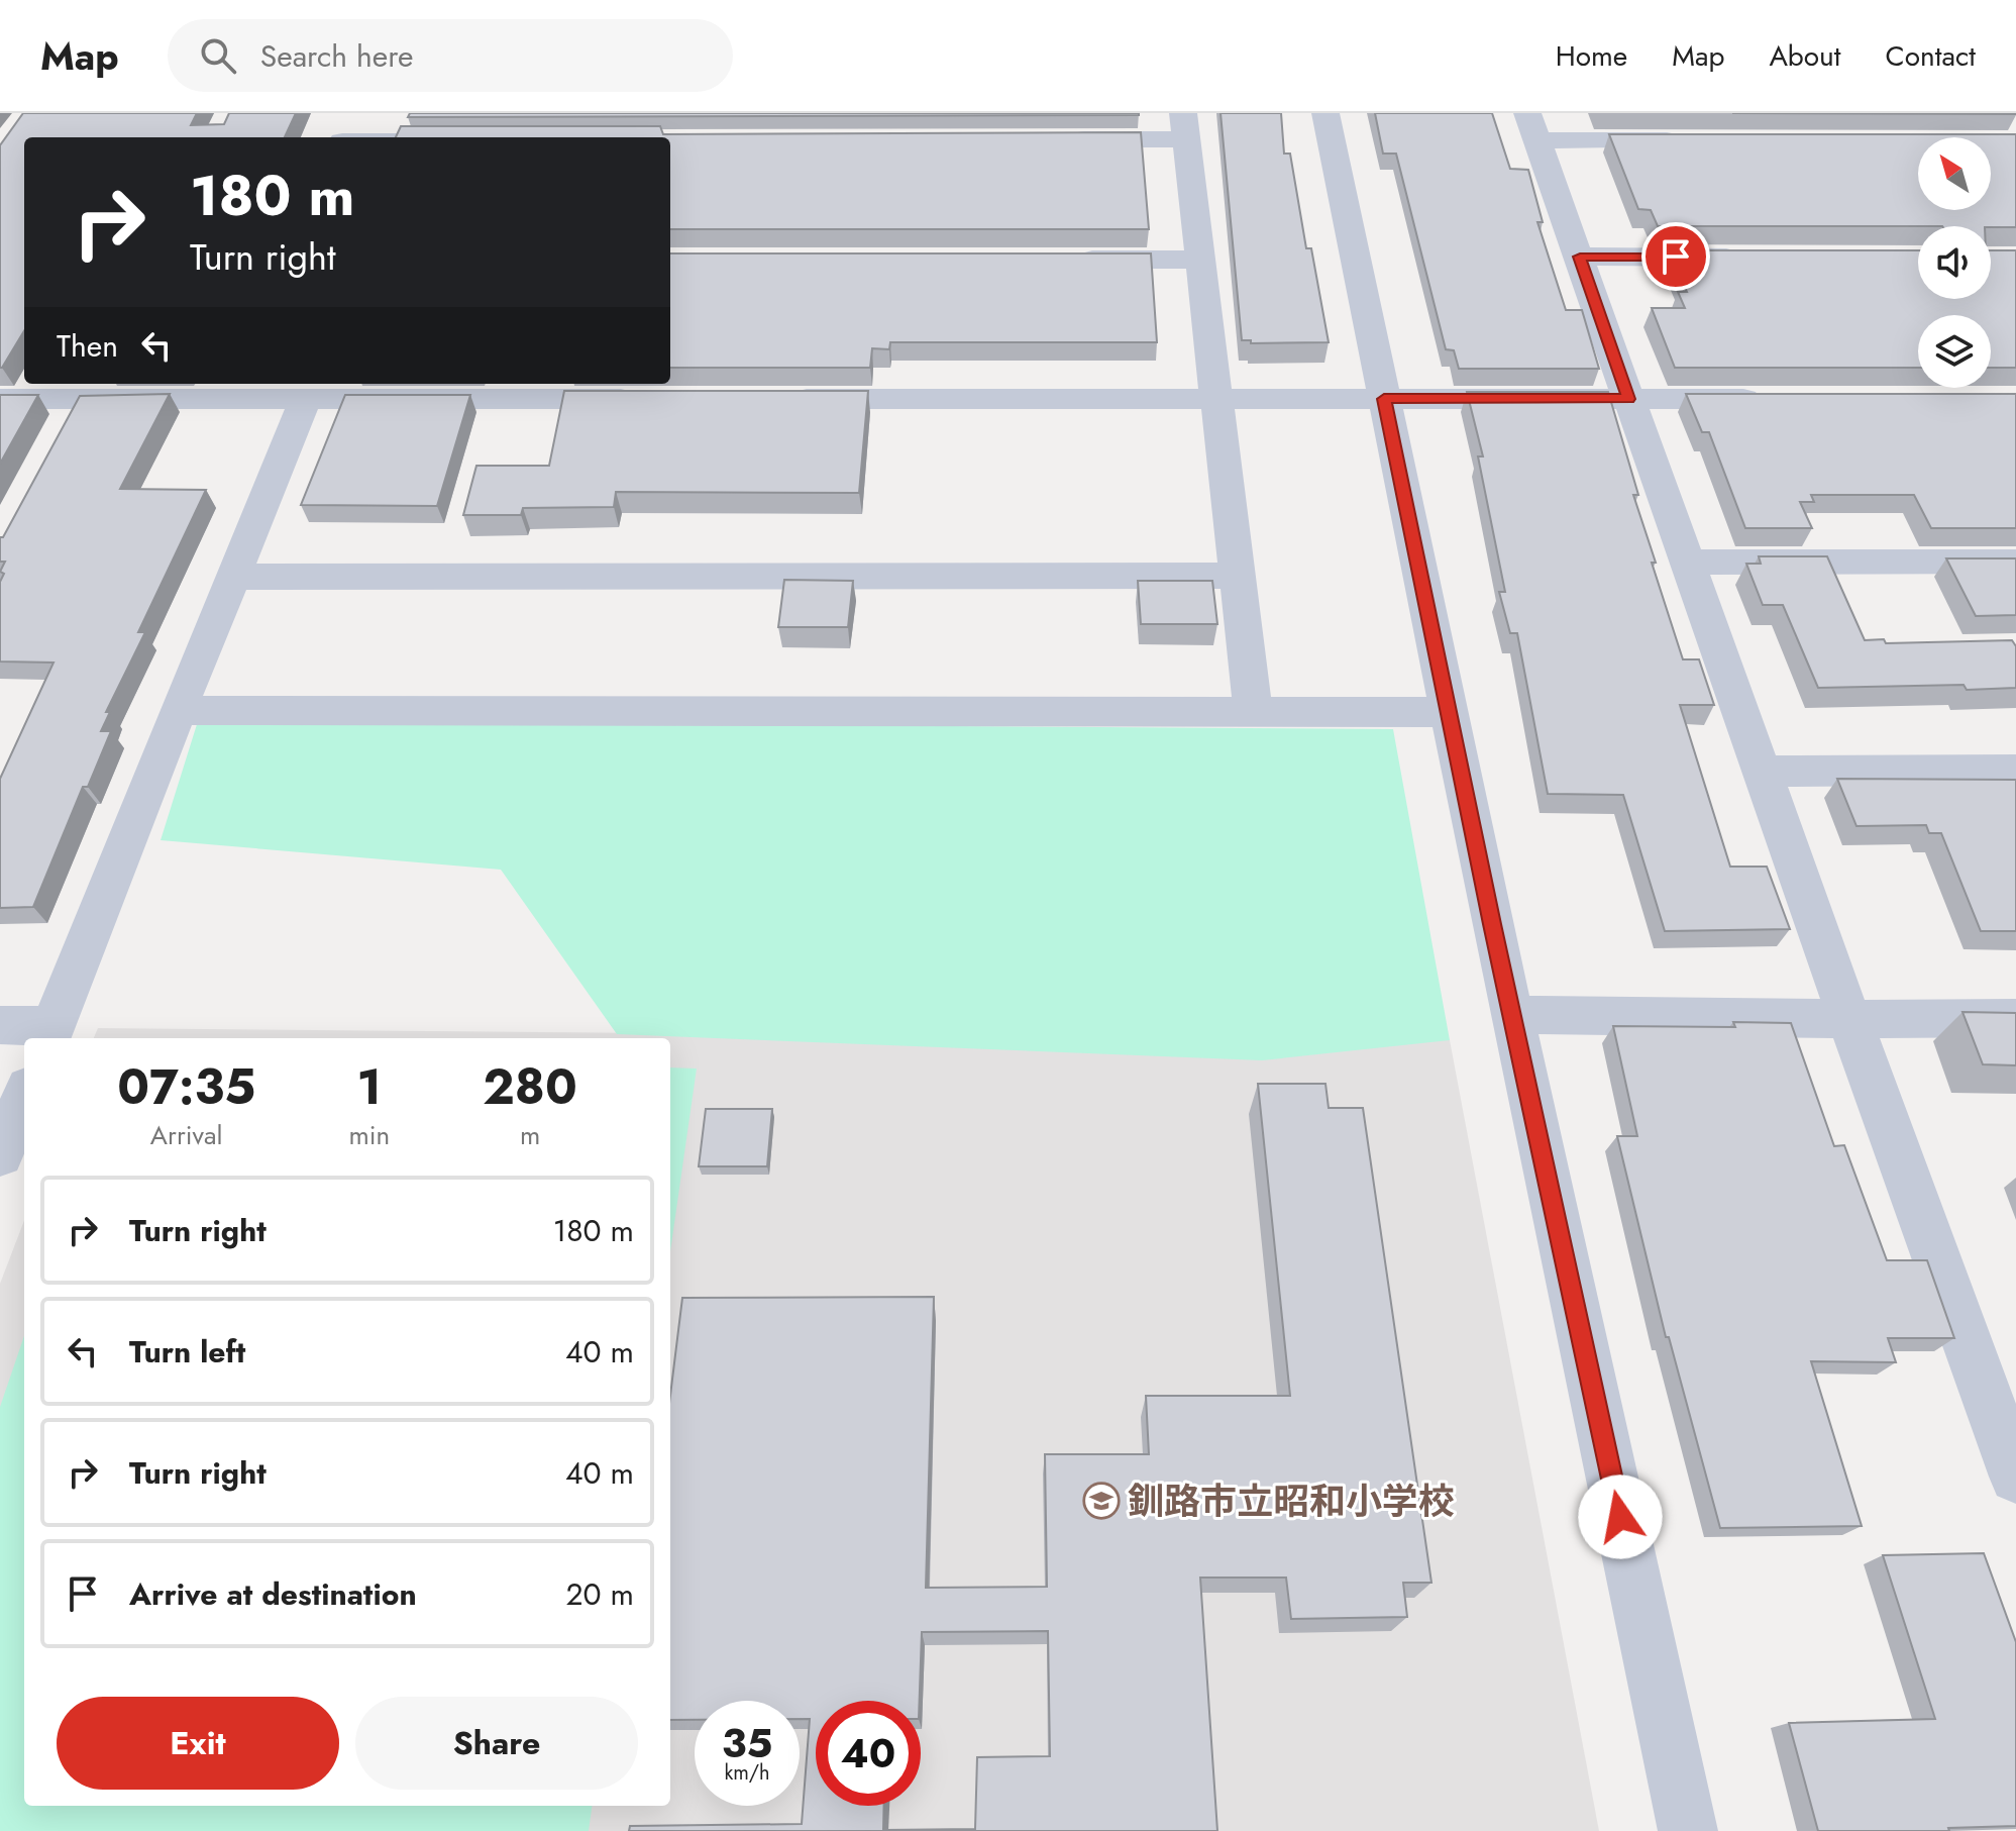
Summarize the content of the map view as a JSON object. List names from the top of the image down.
{
  "places": {
    "school or university": ["釧路市立昭和小学校"]
  },
  "north": "top left",
  "page": {
    "header": "Map",
    "search": "Search here",
    "nav": [
      "Home",
      "Map",
      "About",
      "Contact"
    ],
    "turn": ["180 m", "Turn right"],
    "then": "Then",
    "eta": [
      "07:35",
      "Arrival",
      "1",
      "min",
      "280",
      "m"
    ],
    "list": [
      {
        "name": "Turn right",
        "value": "180 m"
      },
      {
        "name": "Turn left",
        "value": "40 m"
      },
      {
        "name": "Turn right",
        "value": "40 m"
      },
      {
        "name": "Arrive at destination",
        "value": "20 m"
      }
    ],
    "buttons": ["Exit", "Share"],
    "speed": "35 km/h",
    "limit": "40"
  }
}
